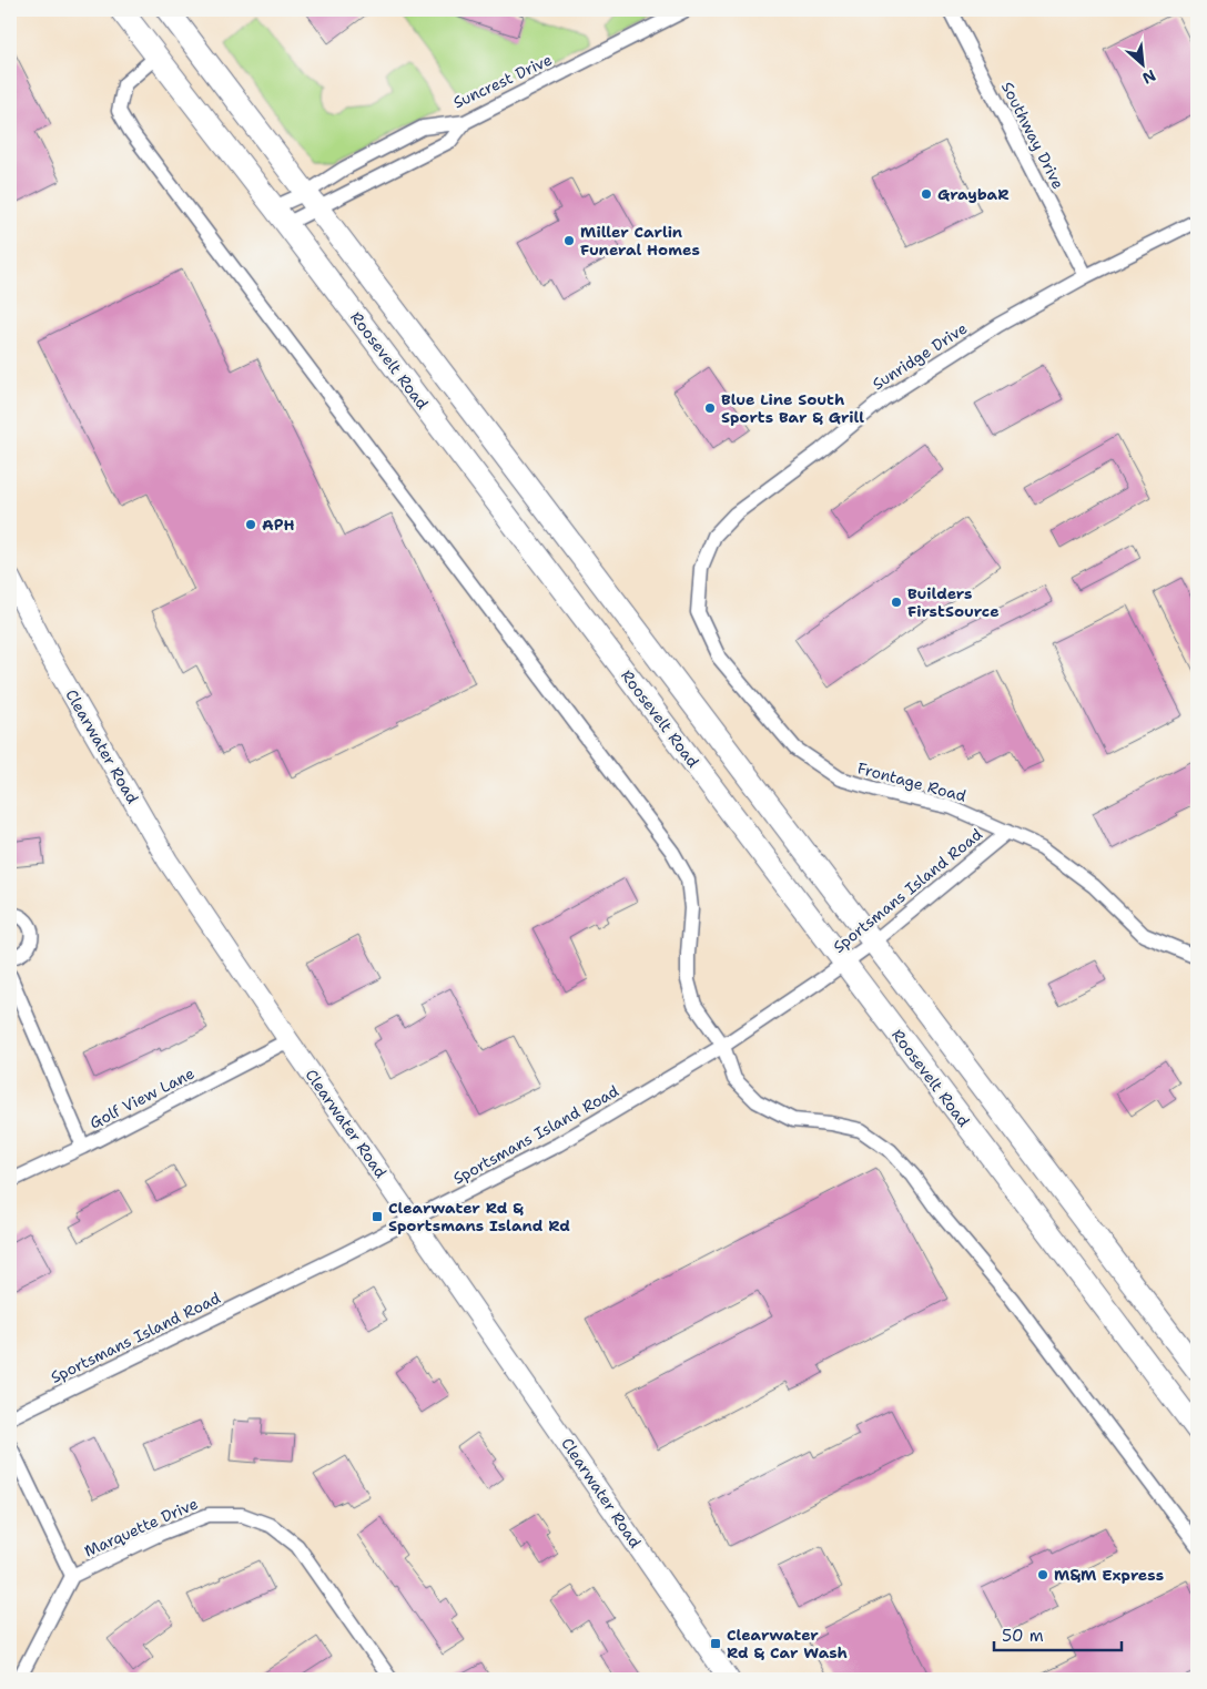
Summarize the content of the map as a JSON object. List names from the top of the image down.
{
  "streets": {
    "main road": ["Roosevelt Road"],
    "street": [
      "Suncrest Drive",
      "Southway Drive",
      "Sunridge Drive",
      "Clearwater Road",
      "Frontage Road",
      "Sportsmans Island Road",
      "Golf View Lane",
      "Marquette Drive"
    ]
  },
  "crossings": [
    ["Suncrest Drive", "Roosevelt Road"],
    ["Southway Drive", "Sunridge Drive"],
    ["Sunridge Drive", "Frontage Road"],
    ["Roosevelt Road", "Sportsmans Island Road"],
    ["Clearwater Road", "Sportsmans Island Road"],
    ["Clearwater Road", "Golf View Lane"],
    ["Frontage Road", "Sportsmans Island Road"]
  ],
  "places": {
    "other": [
      "GraybaR",
      "Miller Carlin Funeral Homes",
      "Blue Line South Sports Bar & Grill",
      "APH",
      "Builders FirstSource",
      "M&M Express"
    ],
    "transit": ["Clearwater Rd & Sportsmans Island Rd", "Clearwater Rd & Car Wash"]
  },
  "scale_bar": "50 m",
  "north": "bottom right"
}
